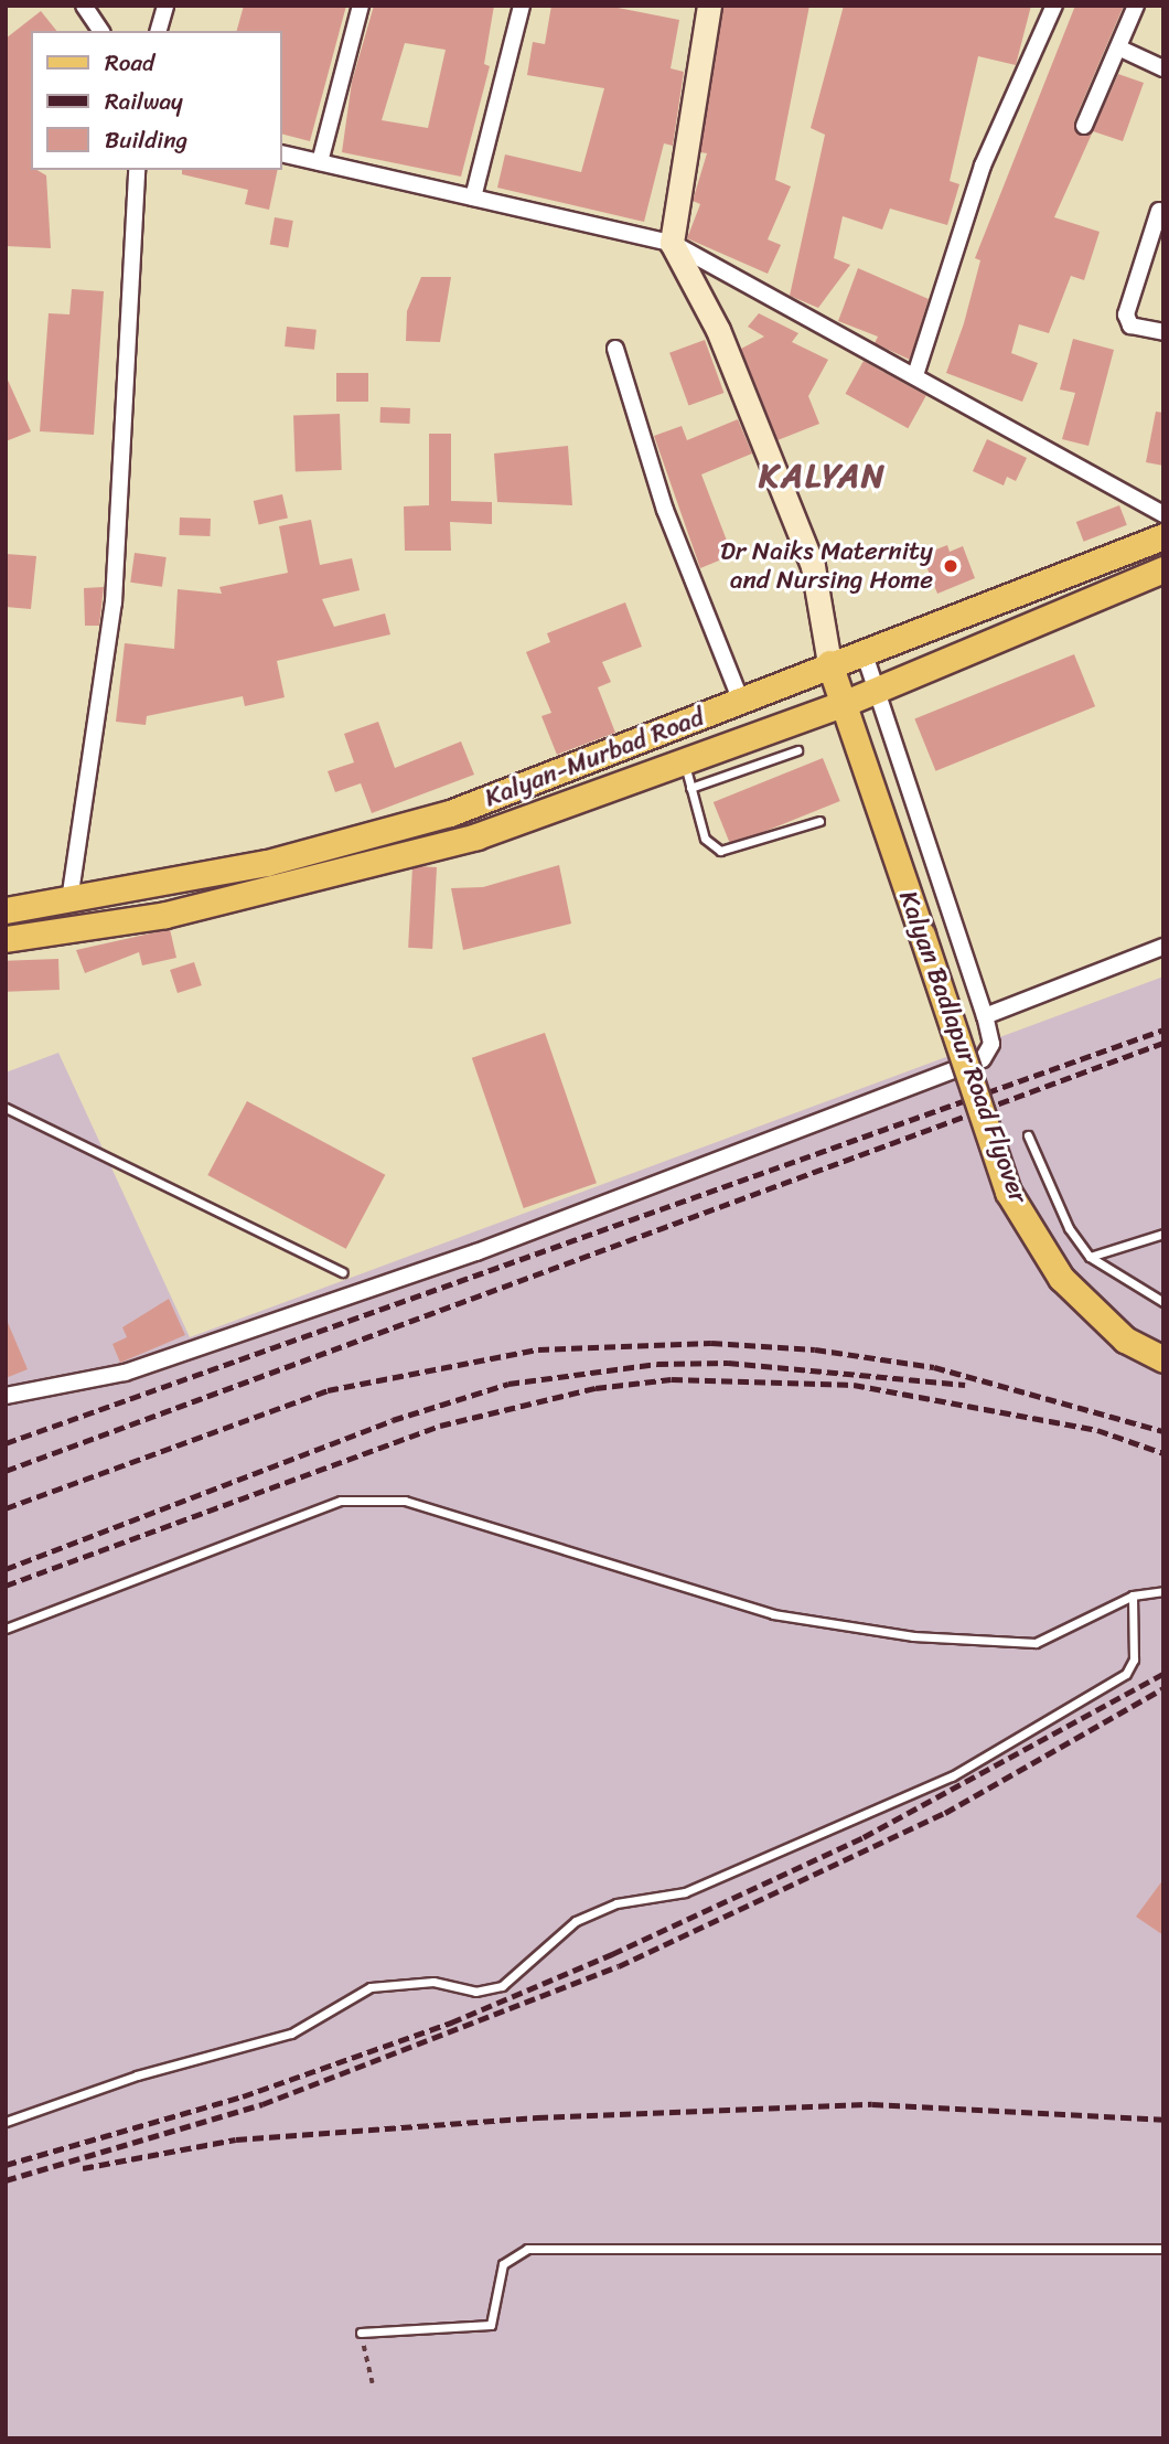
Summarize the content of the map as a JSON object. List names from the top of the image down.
{
  "streets": {
    "main road": ["Kalyan-Murbad Road", "Kalyan Badlapur Road Flyover"]
  },
  "crossings": [
    ["Kalyan-Murbad Road", "Kalyan Badlapur Road Flyover"]
  ],
  "districts": ["KALYAN"],
  "places": ["Dr Naiks Maternity and Nursing Home"],
  "legend": ["Road", "Railway", "Building"]
}
